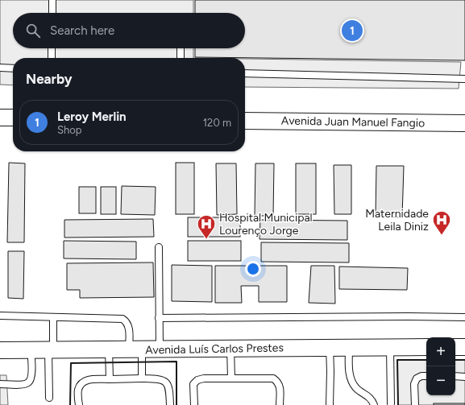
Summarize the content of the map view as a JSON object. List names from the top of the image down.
{
  "streets": {
    "street": ["Avenida Juan Manuel Fangio", "Avenida Luís Carlos Prestes"]
  },
  "places": {
    "hospital": ["Maternidade Leila Diniz", "Hospital Municipal Lourenço Jorge"]
  },
  "page": {
    "search": "Search here",
    "pins": "1",
    "heading": "Nearby",
    "list": [
      {
        "mark": "1",
        "name": "Leroy Merlin",
        "note": "Shop",
        "value": "120 m"
      }
    ],
    "map_buttons": ["+", "−"]
  }
}
